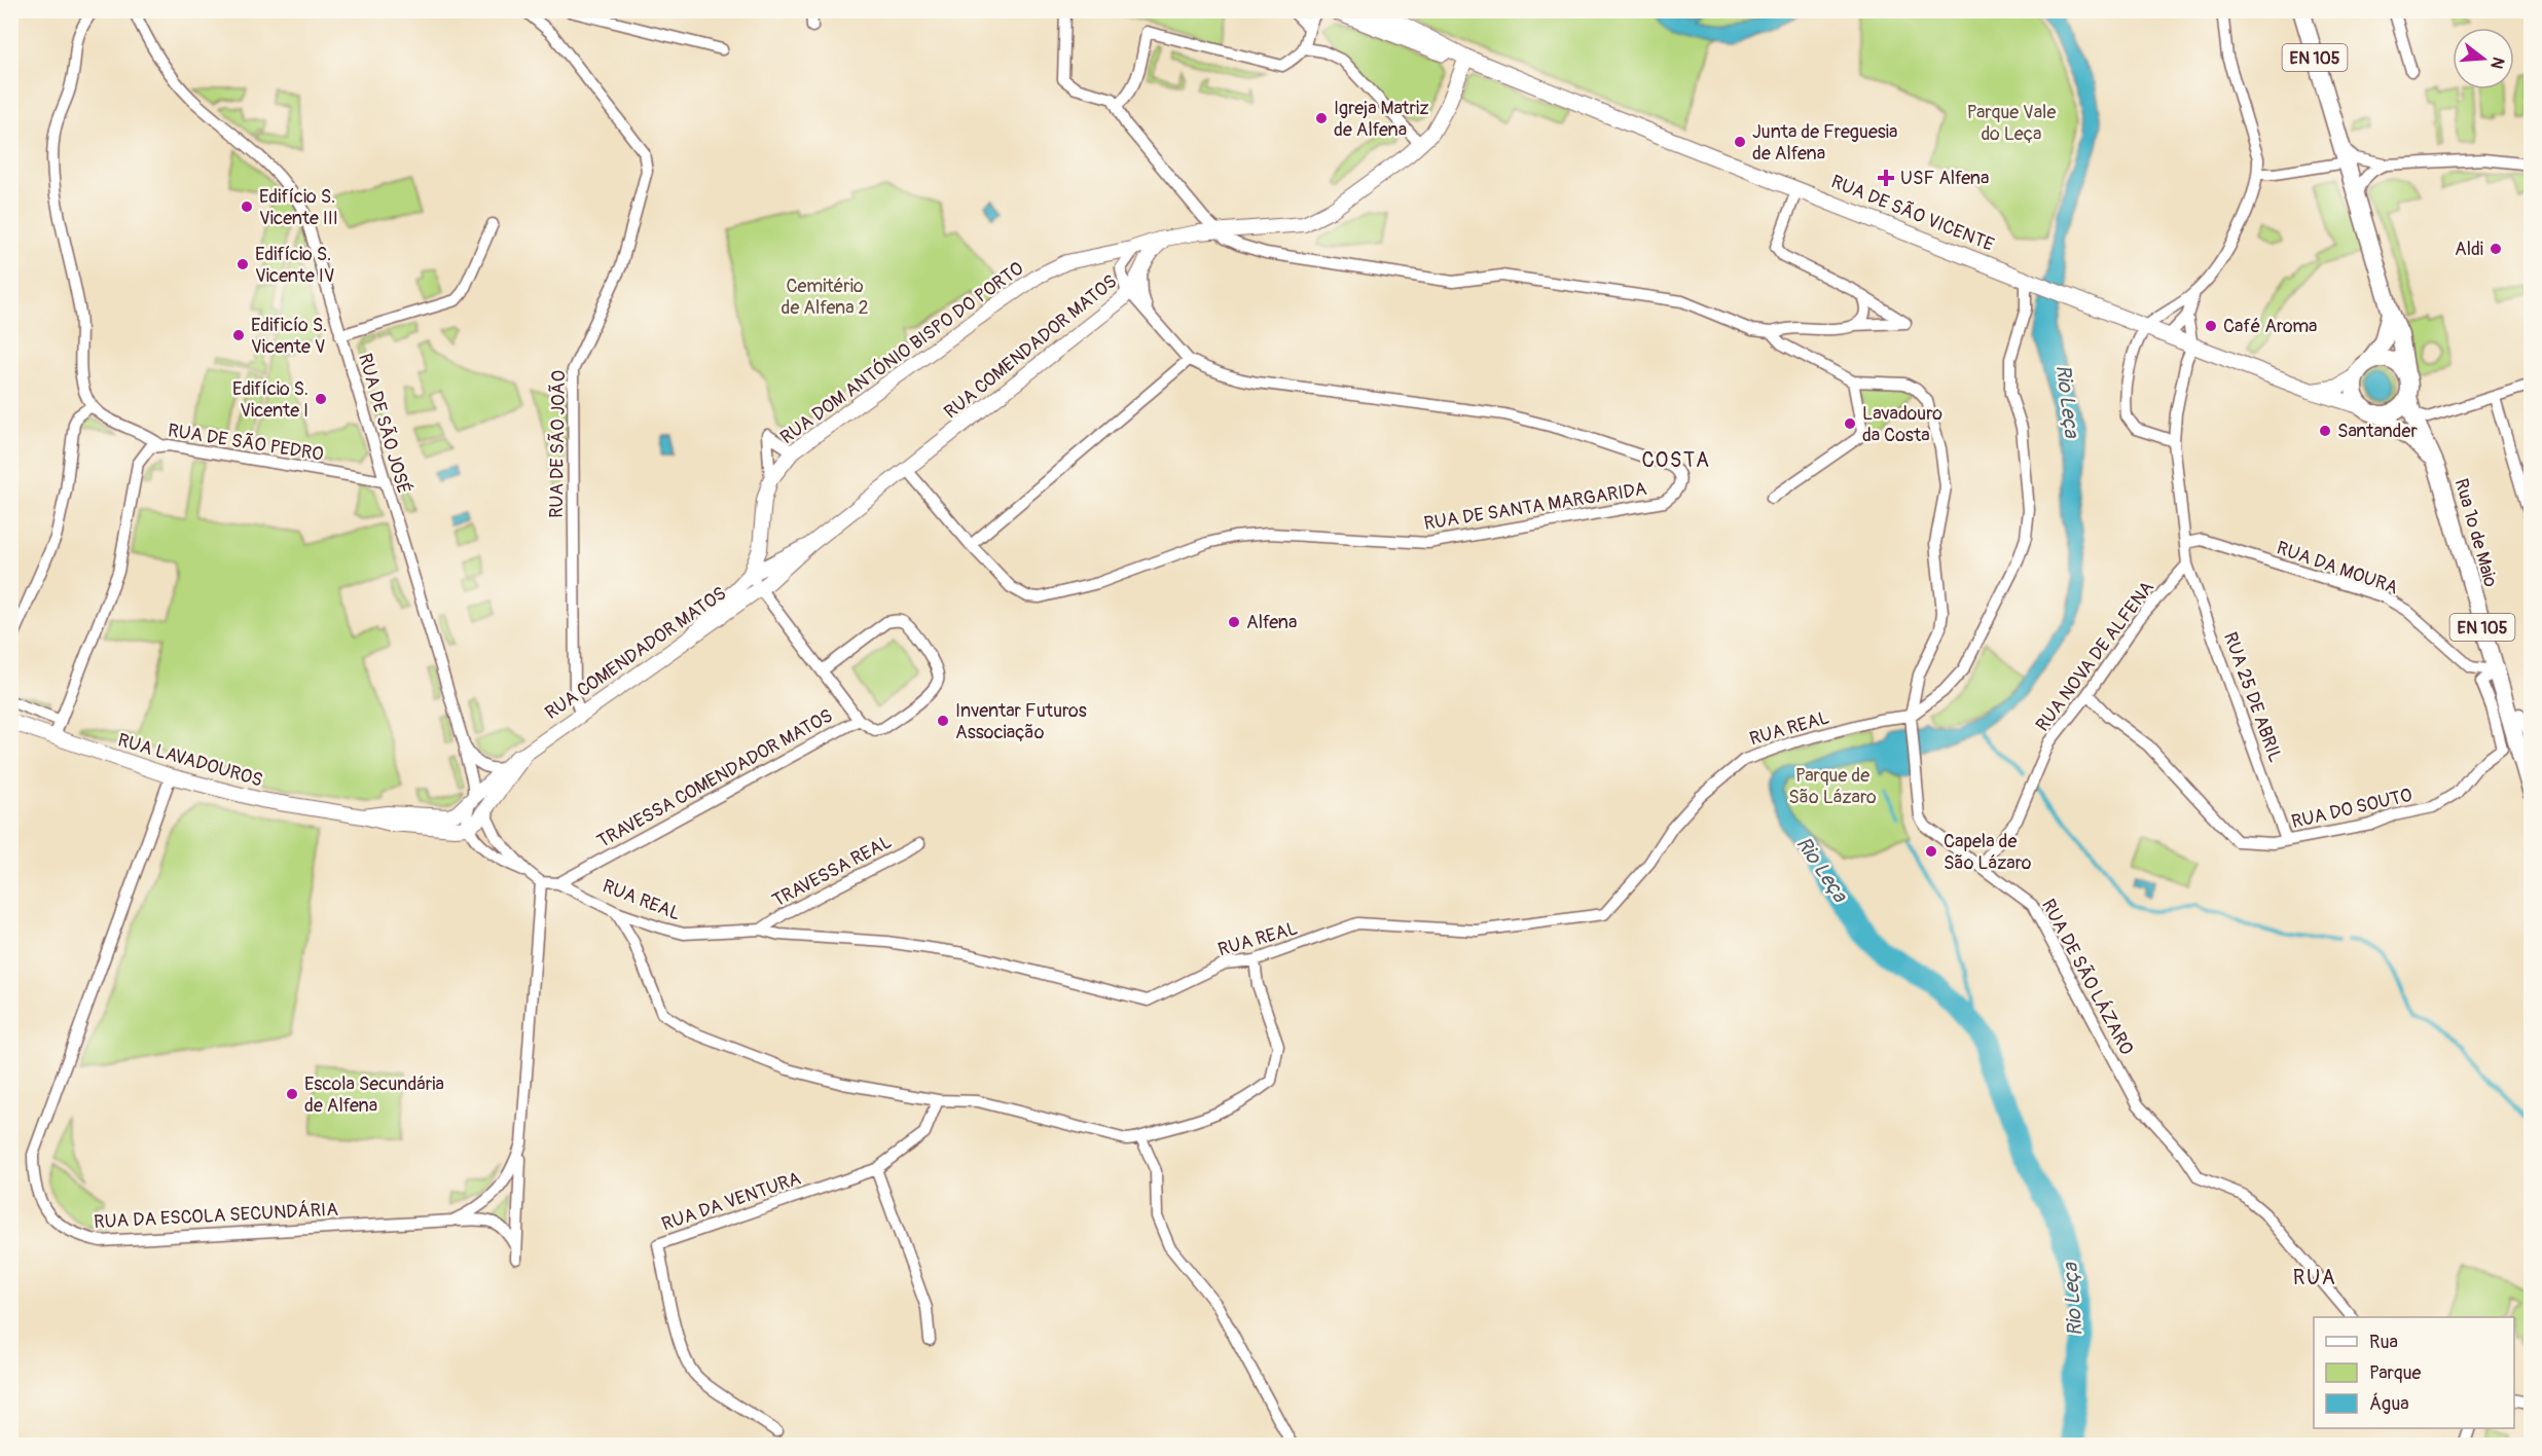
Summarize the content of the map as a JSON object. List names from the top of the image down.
{
  "streets": {
    "main road": ["EN 105", "RUA DE SÃO VICENTE", "Rua 1º de Maio"],
    "street": [
      "RUA COMENDADOR MATOS",
      "RUA DOM ANTÓNIO BISPO DO PORTO",
      "RUA DE SÃO JOSÉ",
      "RUA DE SÃO PEDRO",
      "RUA DE SÃO JOÃO",
      "RUA DE SANTA MARGARIDA",
      "RUA DA MOURA",
      "RUA NOVA DE ALFENA",
      "RUA 25 DE ABRIL",
      "RUA REAL",
      "RUA LAVADOUROS",
      "TRAVESSA COMENDADOR MATOS",
      "RUA DO SOUTO",
      "TRAVESSA REAL",
      "RUA DE SÃO LÁZARO",
      "RUA DA VENTURA",
      "RUA DA ESCOLA SECUNDÁRIA"
    ]
  },
  "crossings": [
    ["EN 105", "RUA DE SÃO VICENTE"],
    ["EN 105", "Rua 1º de Maio"],
    ["RUA DE SÃO VICENTE", "Rua 1º de Maio"],
    ["RUA COMENDADOR MATOS", "RUA DOM ANTÓNIO BISPO DO PORTO"],
    ["RUA COMENDADOR MATOS", "RUA DE SÃO JOSÉ"],
    ["RUA COMENDADOR MATOS", "RUA DE SÃO JOÃO"],
    ["RUA COMENDADOR MATOS", "RUA DE SANTA MARGARIDA"],
    ["RUA COMENDADOR MATOS", "TRAVESSA COMENDADOR MATOS"],
    ["RUA DOM ANTÓNIO BISPO DO PORTO", "RUA DE SANTA MARGARIDA"],
    ["RUA DOM ANTÓNIO BISPO DO PORTO", "TRAVESSA COMENDADOR MATOS"],
    ["RUA DE SÃO JOSÉ", "RUA DE SÃO PEDRO"],
    ["RUA DE SÃO PEDRO", "RUA LAVADOUROS"],
    ["Rua 1º de Maio", "RUA DA MOURA"],
    ["Rua 1º de Maio", "RUA DO SOUTO"],
    ["RUA DA MOURA", "RUA DO SOUTO"],
    ["RUA NOVA DE ALFENA", "RUA 25 DE ABRIL"],
    ["RUA NOVA DE ALFENA", "RUA DO SOUTO"],
    ["RUA NOVA DE ALFENA", "RUA DE SÃO LÁZARO"],
    ["RUA 25 DE ABRIL", "RUA DO SOUTO"],
    ["RUA REAL", "TRAVESSA COMENDADOR MATOS"],
    ["RUA REAL", "TRAVESSA REAL"],
    ["RUA REAL", "RUA DE SÃO LÁZARO"],
    ["RUA REAL", "RUA DA ESCOLA SECUNDÁRIA"],
    ["RUA LAVADOUROS", "RUA DA ESCOLA SECUNDÁRIA"]
  ],
  "districts": ["COSTA", "RUA"],
  "water": ["Rio Leça"],
  "parks": ["Parque Vale do Leça", "Cemitério de Alfena 2", "Parque de São Lázaro"],
  "places": {
    "other": [
      "Igreja Matriz de Alfena",
      "Junta de Freguesia de Alfena",
      "Edifício S. Vicente III",
      "Aldi",
      "Edifício S. Vicente IV",
      "Café Aroma",
      "Edificío S. Vicente V",
      "Edifício S. Vicente I",
      "Lavadouro da Costa",
      "Santander",
      "Alfena",
      "Inventar Futuros Associação",
      "Capela de São Lázaro",
      "Escola Secundária de Alfena"
    ],
    "health": ["USF Alfena"]
  },
  "legend": ["Rua", "Parque", "Água"],
  "north": "right"
}
